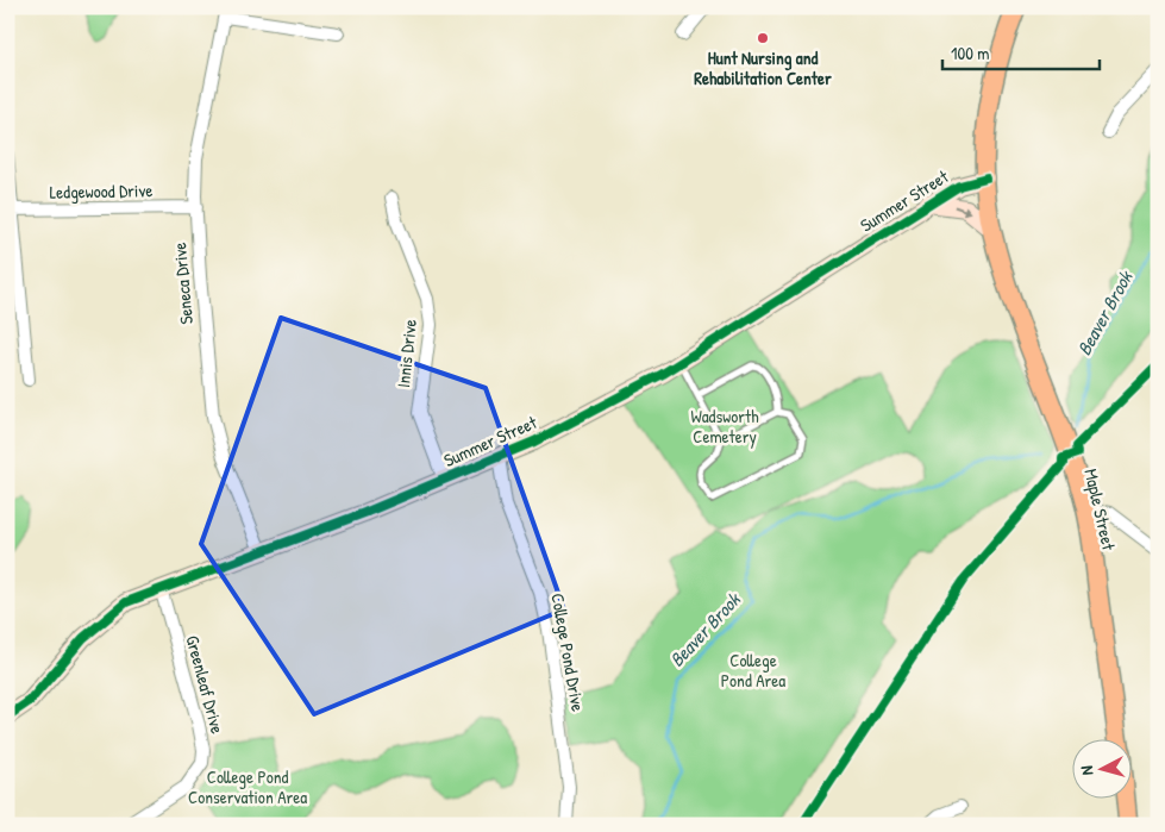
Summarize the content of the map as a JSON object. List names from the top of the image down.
{
  "streets": {
    "main road": ["Maple Street"],
    "street": [
      "Ledgewood Drive",
      "Summer Street",
      "Seneca Drive",
      "Innis Drive",
      "College Pond Drive",
      "Greenleaf Drive"
    ]
  },
  "crossings": [
    ["Ledgewood Drive", "Seneca Drive"],
    ["Summer Street", "Seneca Drive"],
    ["Summer Street", "Innis Drive"],
    ["Summer Street", "Maple Street"],
    ["Summer Street", "College Pond Drive"],
    ["Summer Street", "Greenleaf Drive"]
  ],
  "water": ["Beaver Brook"],
  "parks": ["Wadsworth Cemetery", "College Pond Area", "College Pond Conservation Area"],
  "places": ["Hunt Nursing and Rehabilitation Center"],
  "scale_bar": "100 m",
  "north": "left"
}
